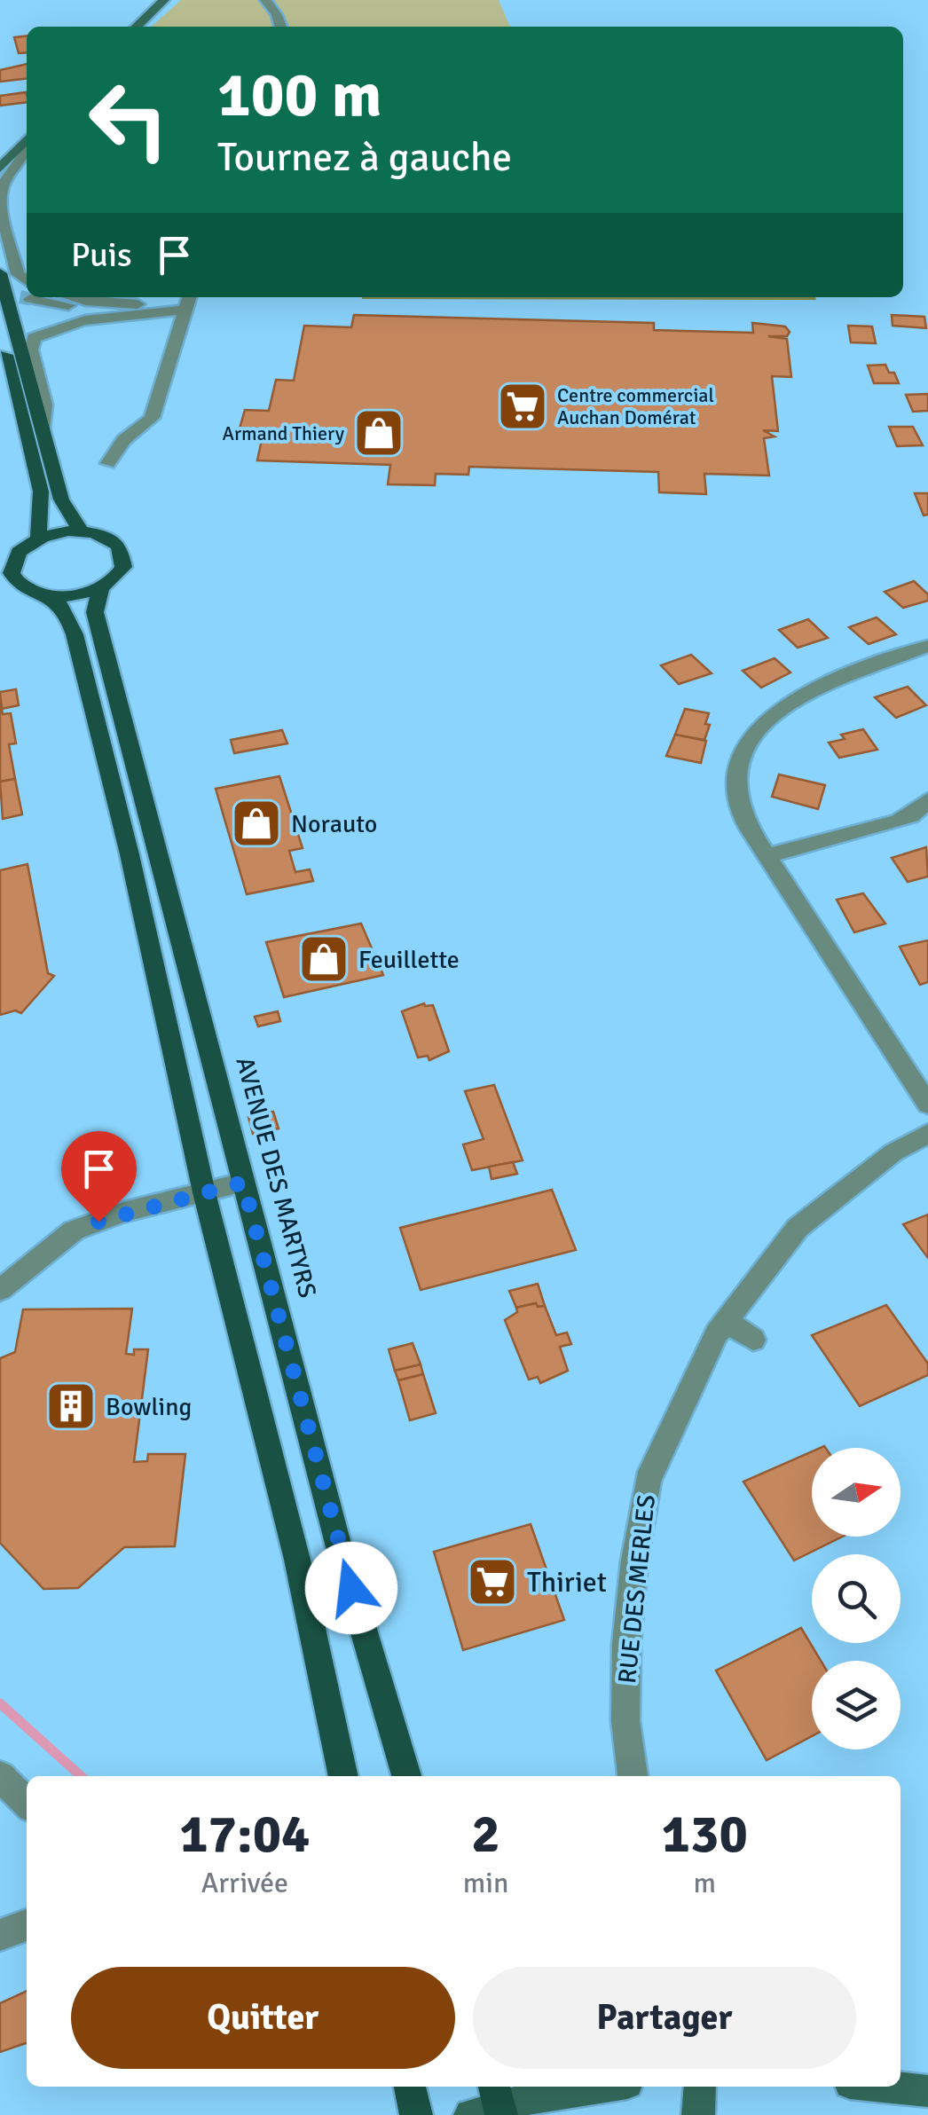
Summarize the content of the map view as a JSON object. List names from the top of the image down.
{
  "streets": {
    "main road": ["AVENUE DES MARTYRS"],
    "street": ["RUE DES MERLES"]
  },
  "places": {
    "supermarket": ["Centre commercial Auchan Domérat", "Thiriet"],
    "shop": ["Armand Thiery", "Norauto", "Feuillette"],
    "building": ["Bowling"]
  },
  "north": "right",
  "page": {
    "turn": ["100 m", "Tournez à gauche"],
    "then": "Puis",
    "eta": [
      "17:04",
      "Arrivée",
      "2",
      "min",
      "130",
      "m"
    ],
    "buttons": ["Quitter", "Partager"]
  }
}
